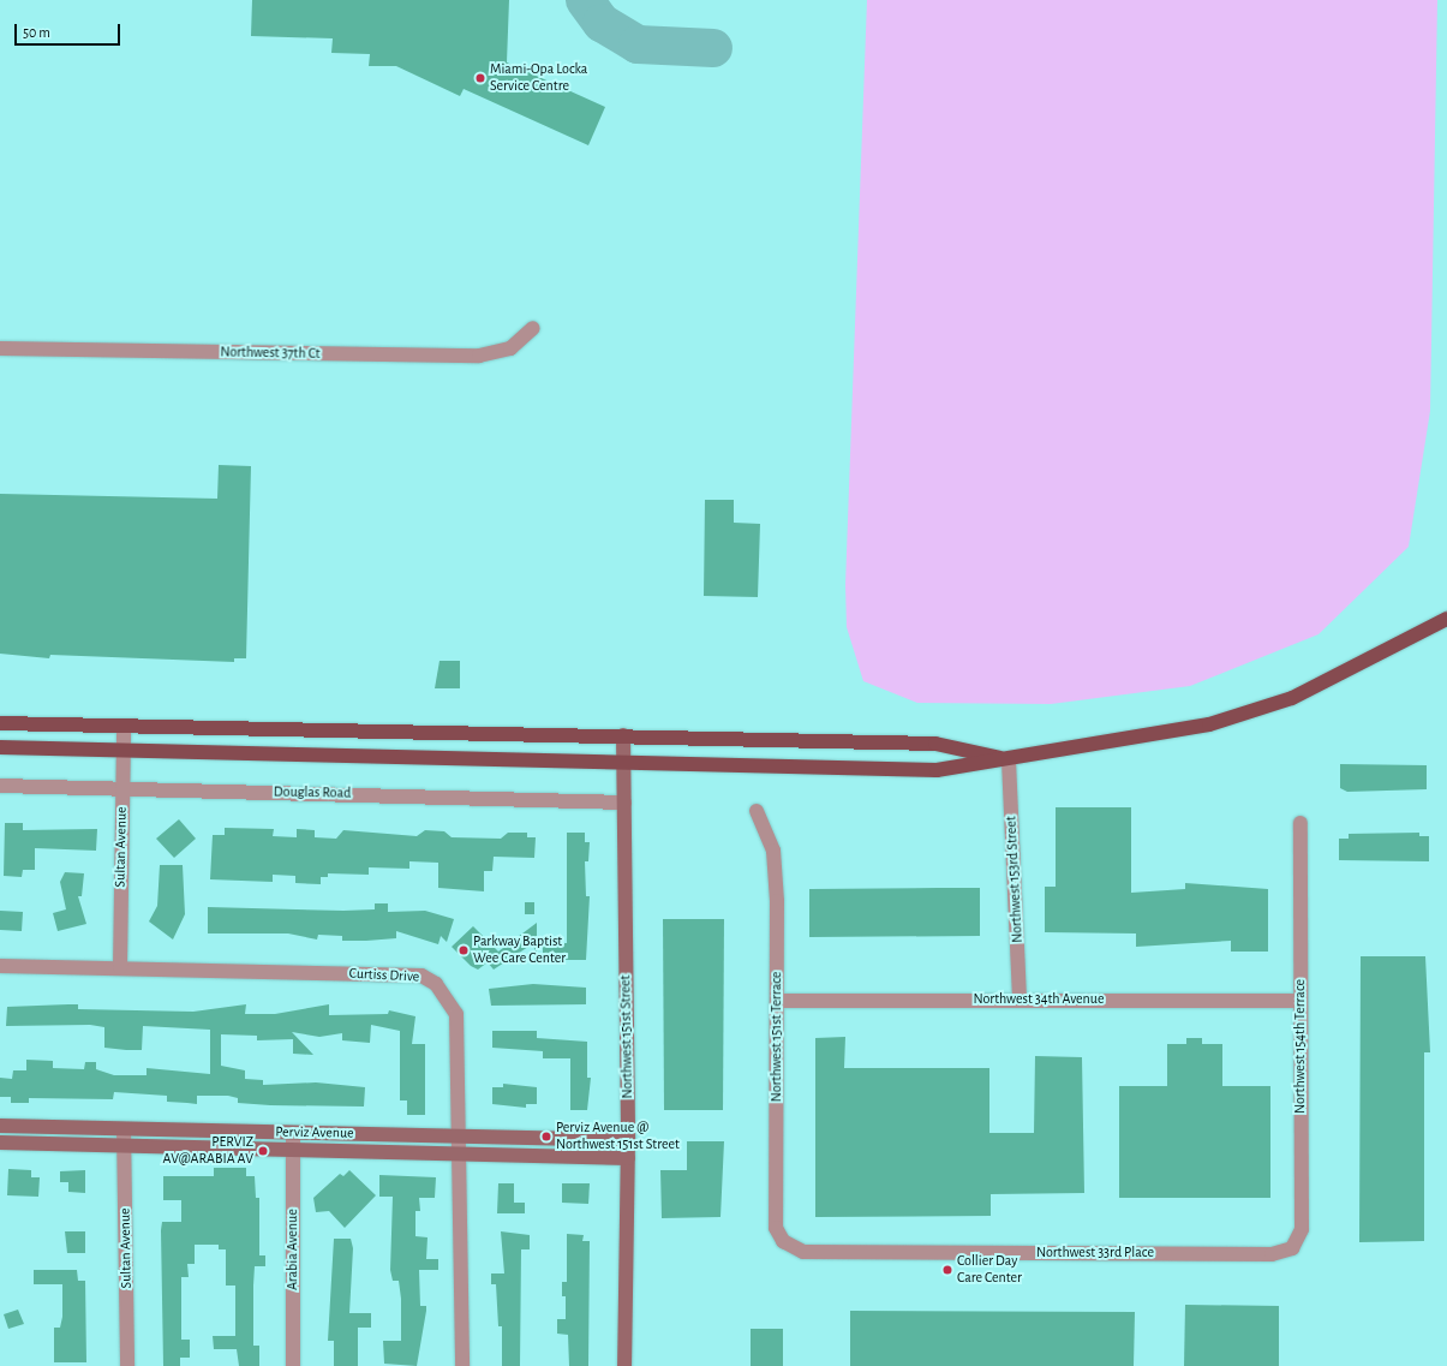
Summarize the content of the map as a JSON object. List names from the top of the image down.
{
  "streets": {
    "street": [
      "Northwest 37th Ct",
      "Douglas Road",
      "Sultan Avenue",
      "Northwest 153rd Street",
      "Curtiss Drive",
      "Northwest 34th Avenue",
      "Northwest 151st Street",
      "Northwest 151st Terrace",
      "Northwest 154th Terrace",
      "Perviz Avenue",
      "Arabia Avenue",
      "Northwest 33rd Place"
    ]
  },
  "crossings": [
    ["Douglas Road", "Sultan Avenue"],
    ["Douglas Road", "Northwest 151st Street"],
    ["Sultan Avenue", "Curtiss Drive"],
    ["Sultan Avenue", "Perviz Avenue"],
    ["Northwest 153rd Street", "Northwest 34th Avenue"],
    ["Curtiss Drive", "Perviz Avenue"],
    ["Northwest 34th Avenue", "Northwest 151st Terrace"],
    ["Northwest 34th Avenue", "Northwest 154th Terrace"],
    ["Northwest 151st Street", "Perviz Avenue"],
    ["Northwest 151st Terrace", "Northwest 33rd Place"],
    ["Northwest 154th Terrace", "Northwest 33rd Place"],
    ["Perviz Avenue", "Arabia Avenue"]
  ],
  "places": [
    "Miami-Opa Locka Service Centre",
    "Parkway Baptist Wee Care Center",
    "Perviz Avenue @ Northwest 151st Street",
    "PERVIZ AV@ARABIA AV",
    "Collier Day Care Center"
  ],
  "scale_bar": "50 m"
}
